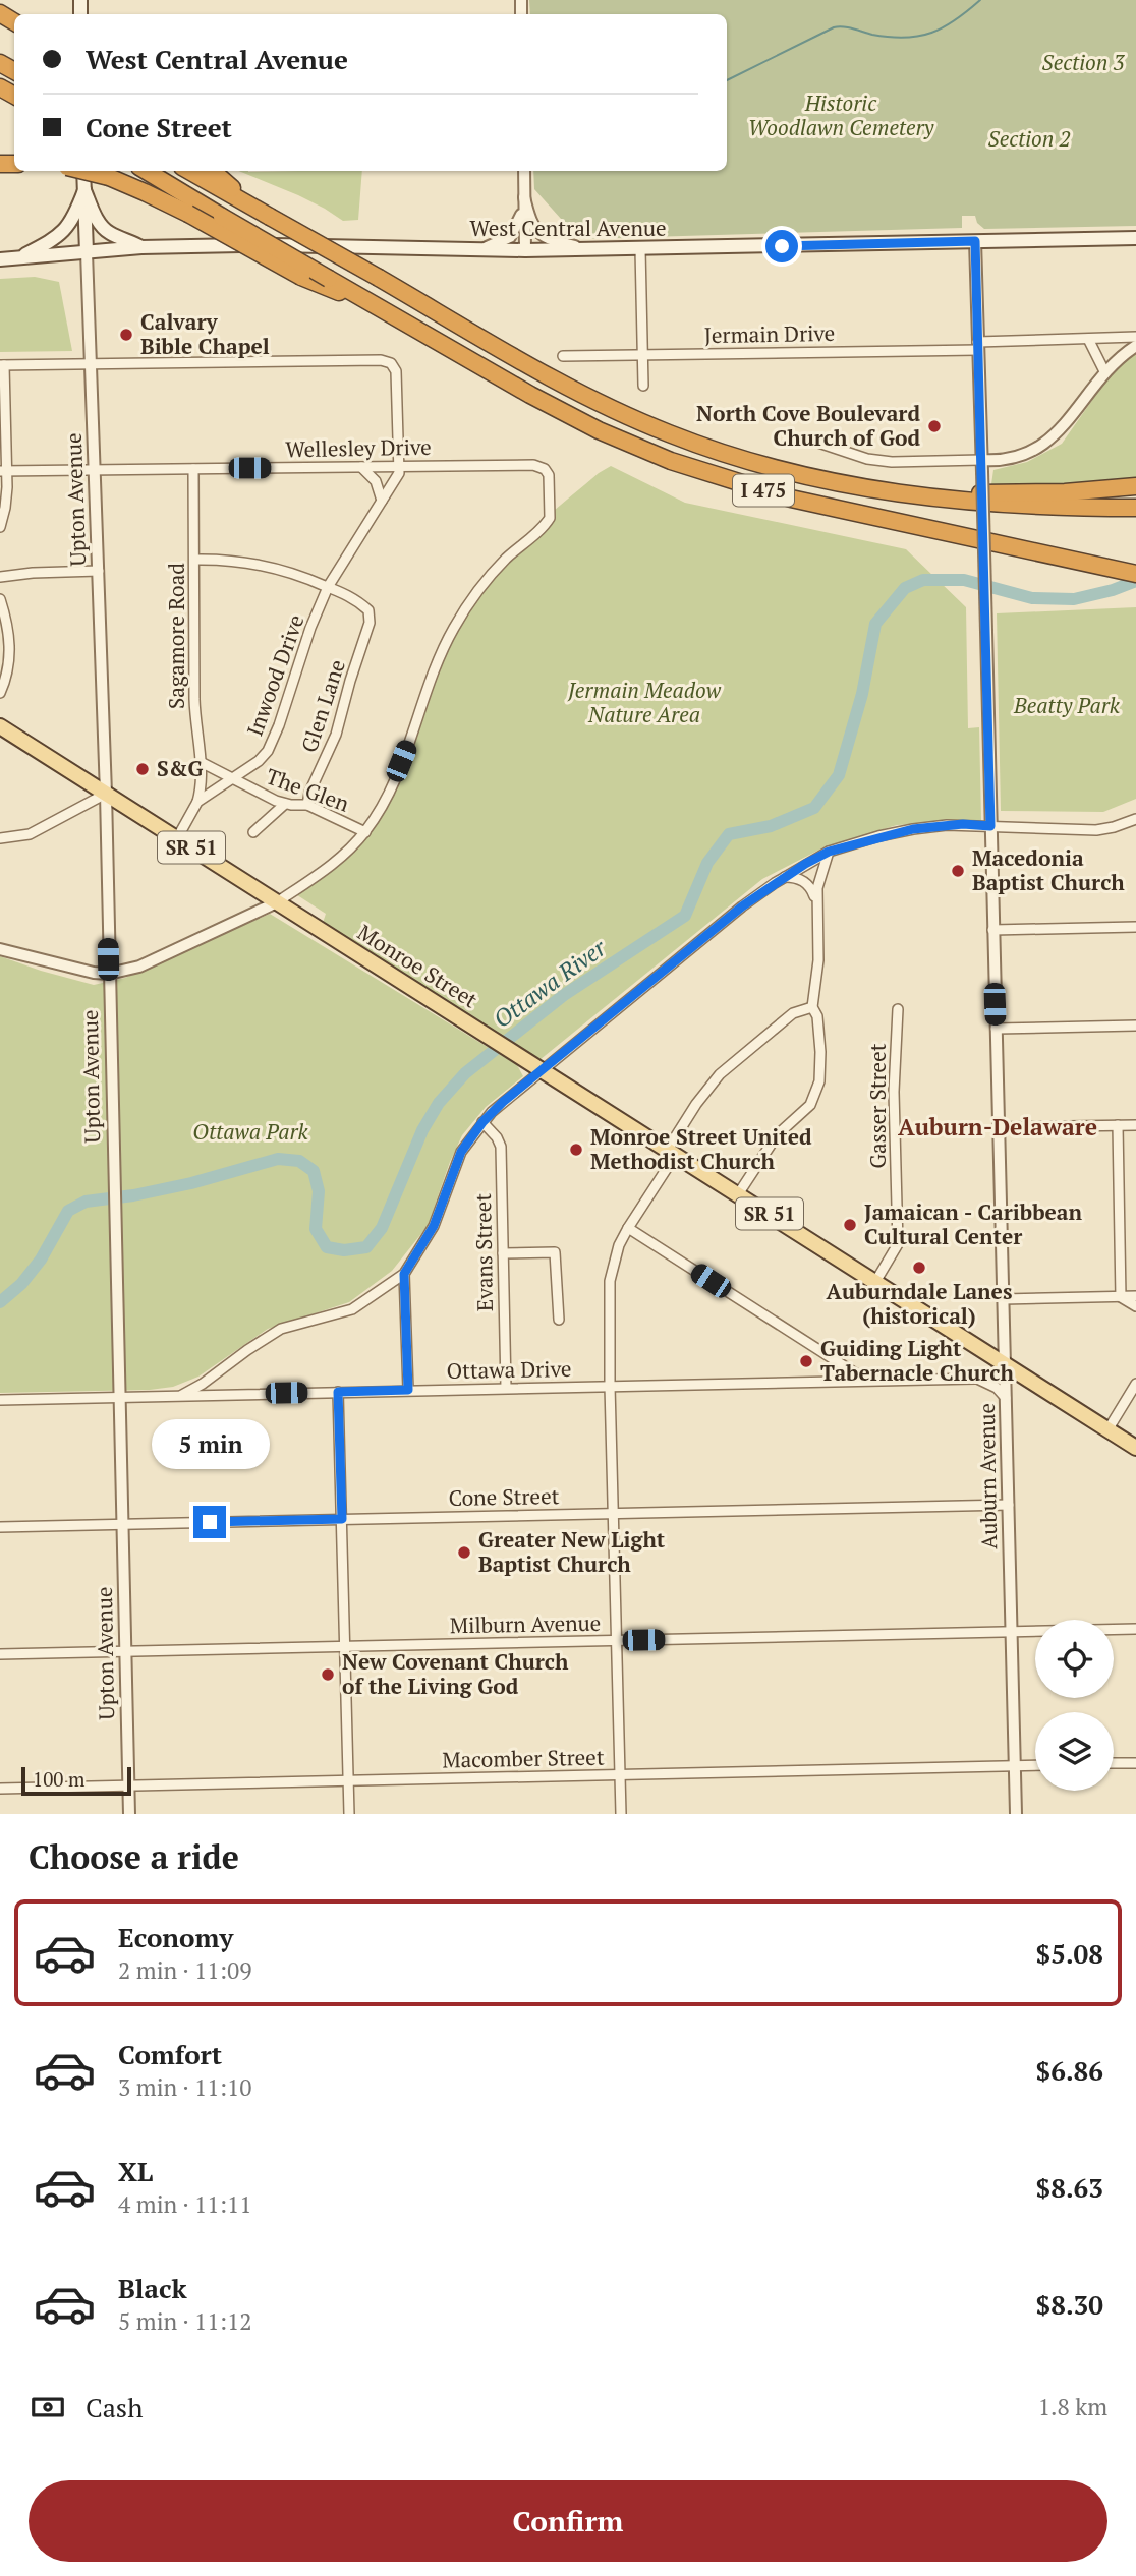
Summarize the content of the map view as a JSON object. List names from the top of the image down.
{
  "streets": {
    "highway": ["I 475"],
    "main road": [
      "West Central Avenue",
      "Upton Avenue",
      "SR 51",
      "Monroe Street"
    ],
    "street": [
      "Jermain Drive",
      "Wellesley Drive",
      "Sagamore Road",
      "Inwood Drive",
      "Glen Lane",
      "The Glen",
      "Gasser Street",
      "Evans Street",
      "Ottawa Drive",
      "Auburn Avenue",
      "Cone Street",
      "Milburn Avenue",
      "Macomber Street"
    ]
  },
  "crossings": [
    ["West Central Avenue", "Upton Avenue"],
    ["West Central Avenue", "Auburn Avenue"],
    ["Jermain Drive", "Auburn Avenue"],
    ["Wellesley Drive", "Upton Avenue"],
    ["Wellesley Drive", "Sagamore Road"],
    ["Wellesley Drive", "Inwood Drive"],
    ["Wellesley Drive", "The Glen"],
    ["Upton Avenue", "Inwood Drive"],
    ["Upton Avenue", "Monroe Street"],
    ["Upton Avenue", "Ottawa Drive"],
    ["Upton Avenue", "Cone Street"],
    ["Upton Avenue", "Milburn Avenue"],
    ["Upton Avenue", "Macomber Street"],
    ["Sagamore Road", "Inwood Drive"],
    ["Sagamore Road", "The Glen"],
    ["Inwood Drive", "Glen Lane"],
    ["Inwood Drive", "The Glen"],
    ["Inwood Drive", "Monroe Street"],
    ["Glen Lane", "The Glen"],
    ["Monroe Street", "Gasser Street"],
    ["Monroe Street", "Ottawa Drive"],
    ["Monroe Street", "Auburn Avenue"],
    ["Evans Street", "Ottawa Drive"],
    ["Ottawa Drive", "Auburn Avenue"],
    ["Auburn Avenue", "Cone Street"],
    ["Auburn Avenue", "Milburn Avenue"],
    ["Auburn Avenue", "Macomber Street"]
  ],
  "districts": ["Auburn-Delaware"],
  "water": ["Ottawa River"],
  "parks": [
    "Section 3",
    "Historic Woodlawn Cemetery",
    "Section 2",
    "Jermain Meadow Nature Area",
    "Beatty Park",
    "Ottawa Park"
  ],
  "places": [
    "Calvary Bible Chapel",
    "North Cove Boulevard Church of God",
    "S&G",
    "Macedonia Baptist Church",
    "Monroe Street United Methodist Church",
    "Jamaican - Caribbean Cultural Center",
    "Auburndale Lanes (historical)",
    "Guiding Light Tabernacle Church",
    "Greater New Light Baptist Church",
    "New Covenant Church of the Living God"
  ],
  "scale_bar": "100 m",
  "page": {
    "banner": ["West Central Avenue", "Cone Street"],
    "bubble": "5 min",
    "scale": "100 m",
    "heading": "Choose a ride",
    "list": [
      {
        "name": "Economy",
        "note": "2 min · 11:09",
        "value": "$5.08"
      },
      {
        "name": "Comfort",
        "note": "3 min · 11:10",
        "value": "$6.86"
      },
      {
        "name": "XL",
        "note": "4 min · 11:11",
        "value": "$8.63"
      },
      {
        "name": "Black",
        "note": "5 min · 11:12",
        "value": "$8.30"
      }
    ],
    "pay": ["Cash", "1.8 km"],
    "buttons": "Confirm"
  }
}
